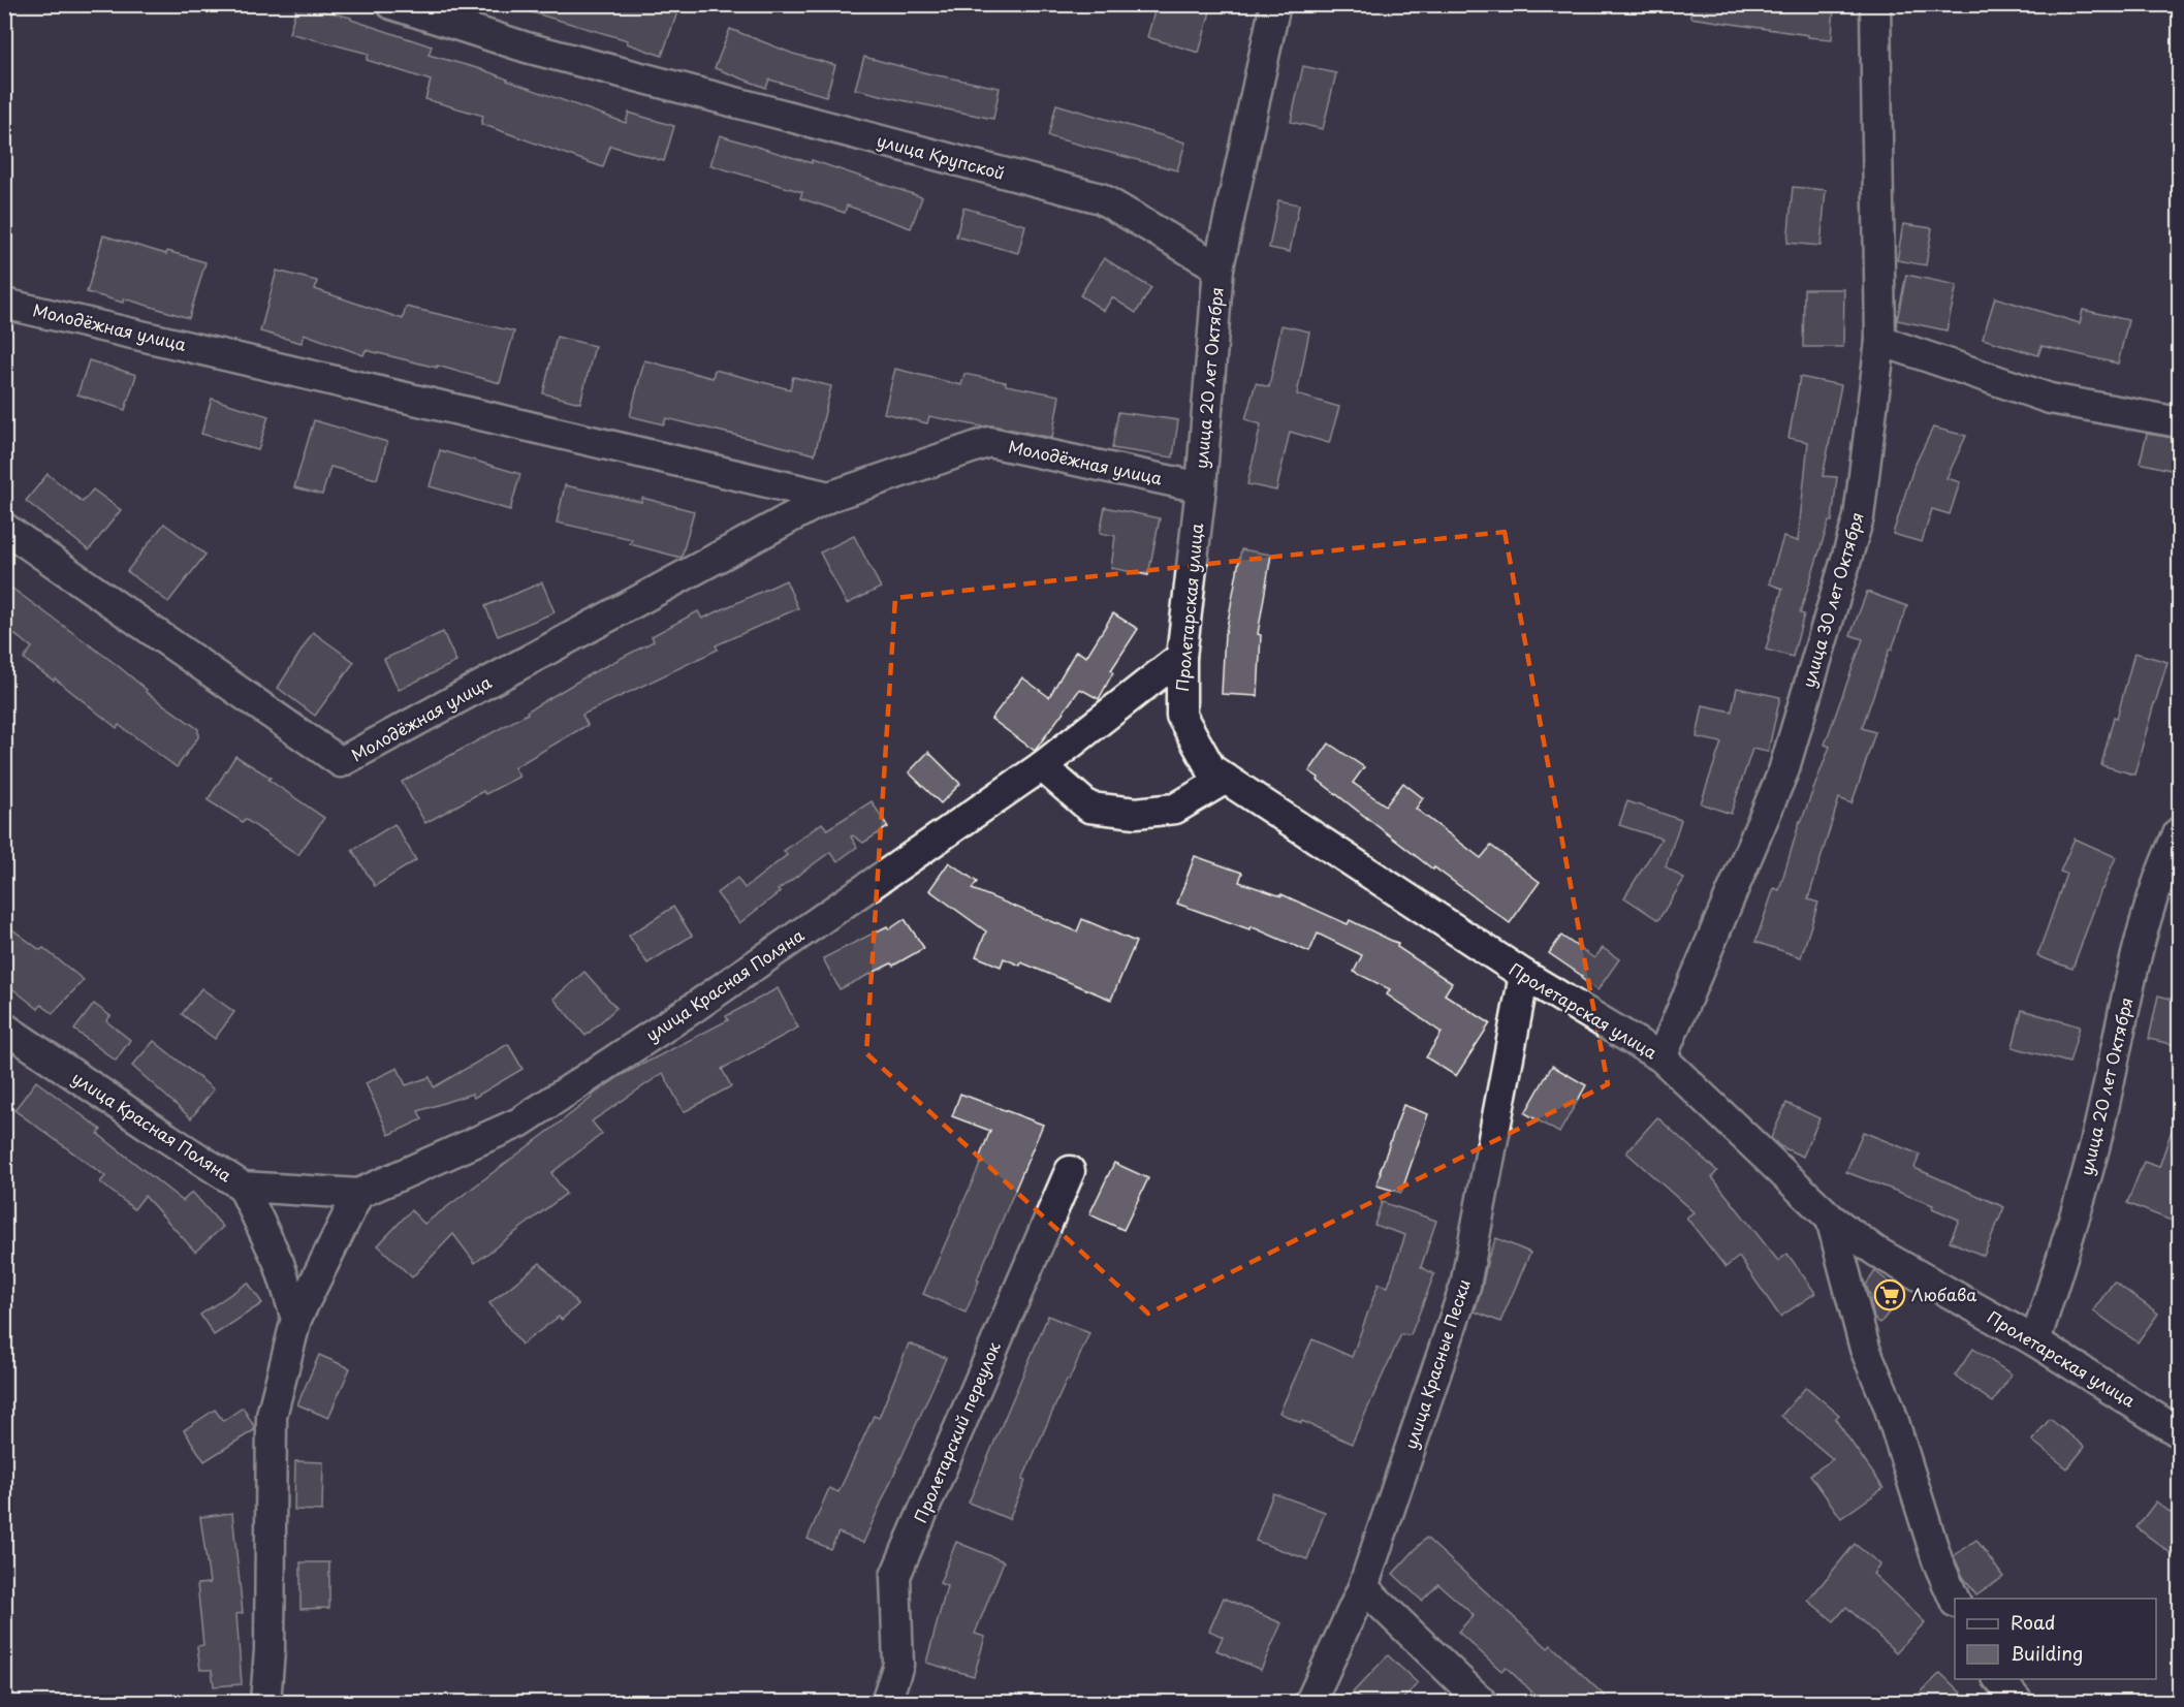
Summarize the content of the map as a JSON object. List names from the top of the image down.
{
  "streets": {
    "street": [
      "улица Крупской",
      "Молодёжная улица",
      "улица 20 лет Октября",
      "улица 30 лет Октября",
      "Пролетарская улица",
      "улица Красная Поляна",
      "улица Красные Пески",
      "Пролетарский переулок"
    ]
  },
  "crossings": [
    ["улица Крупской", "улица 20 лет Октября"],
    ["Молодёжная улица", "улица 20 лет Октября"],
    ["Молодёжная улица", "Пролетарская улица"],
    ["улица 20 лет Октября", "Пролетарская улица"],
    ["улица 30 лет Октября", "Пролетарская улица"],
    ["Пролетарская улица", "улица Красная Поляна"],
    ["Пролетарская улица", "улица Красные Пески"]
  ],
  "places": {
    "supermarket": ["Любава"]
  },
  "legend": ["Road", "Building"]
}
